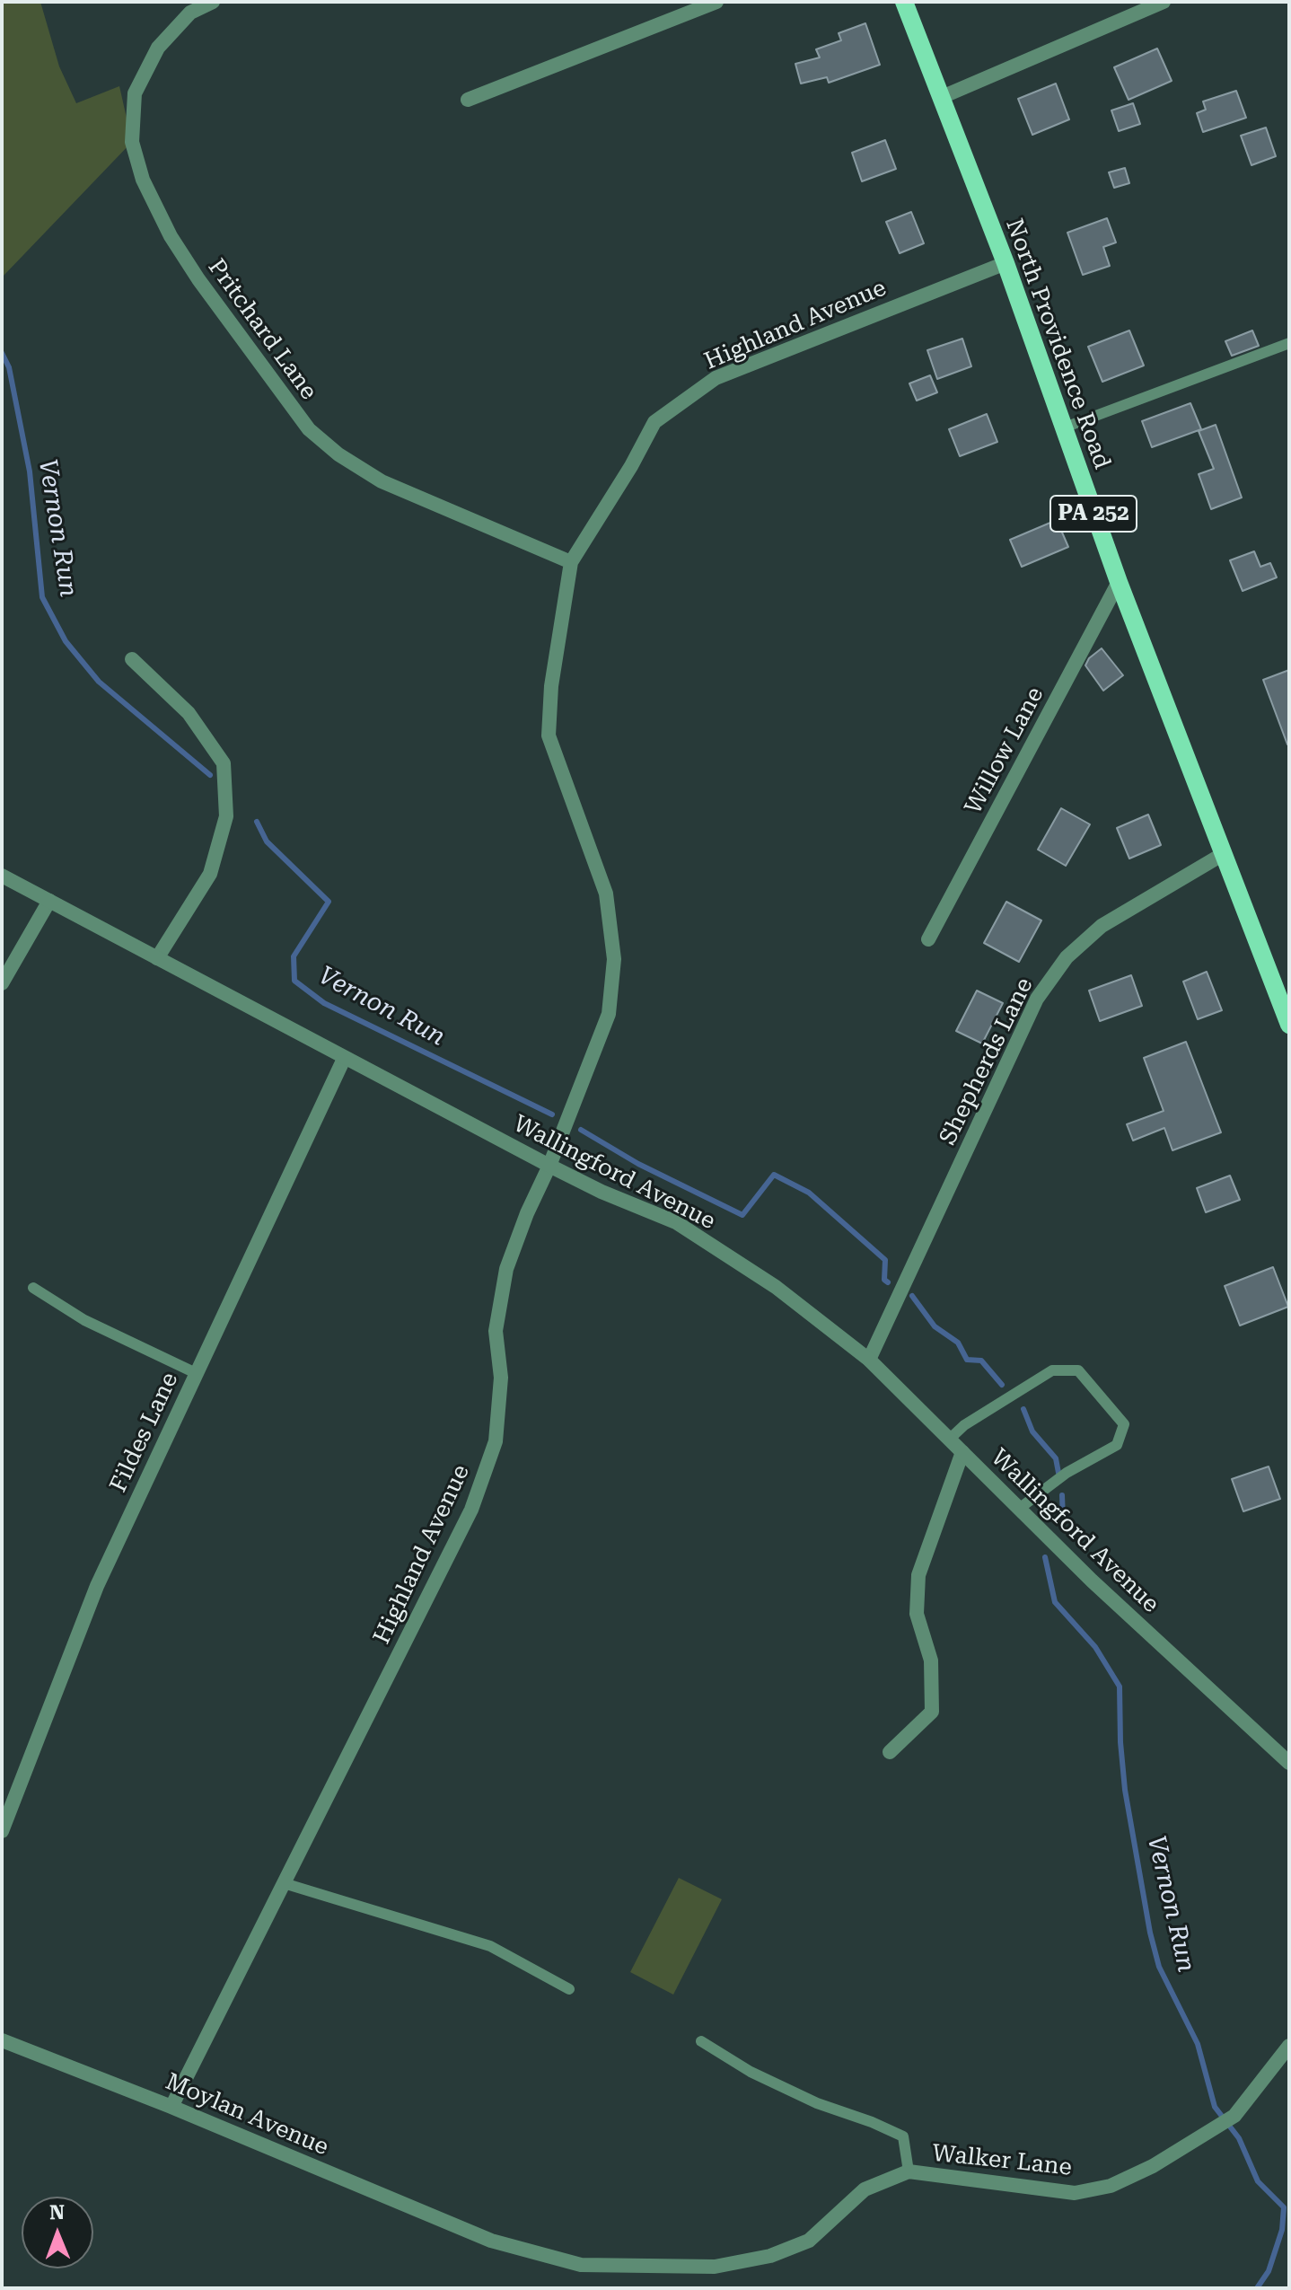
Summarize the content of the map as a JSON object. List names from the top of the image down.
{
  "streets": {
    "main road": ["North Providence Road", "PA 252"],
    "street": [
      "Highland Avenue",
      "Pritchard Lane",
      "Willow Lane",
      "Shepherds Lane",
      "Wallingford Avenue",
      "Fildes Lane",
      "Moylan Avenue",
      "Walker Lane"
    ]
  },
  "crossings": [
    ["Highland Avenue", "Pritchard Lane"],
    ["Highland Avenue", "North Providence Road"],
    ["Highland Avenue", "Wallingford Avenue"],
    ["Highland Avenue", "Moylan Avenue"],
    ["North Providence Road", "Willow Lane"],
    ["North Providence Road", "Shepherds Lane"],
    ["Shepherds Lane", "Wallingford Avenue"],
    ["Wallingford Avenue", "Fildes Lane"],
    ["Moylan Avenue", "Walker Lane"]
  ],
  "water": ["Vernon Run"],
  "north": "top"
}
